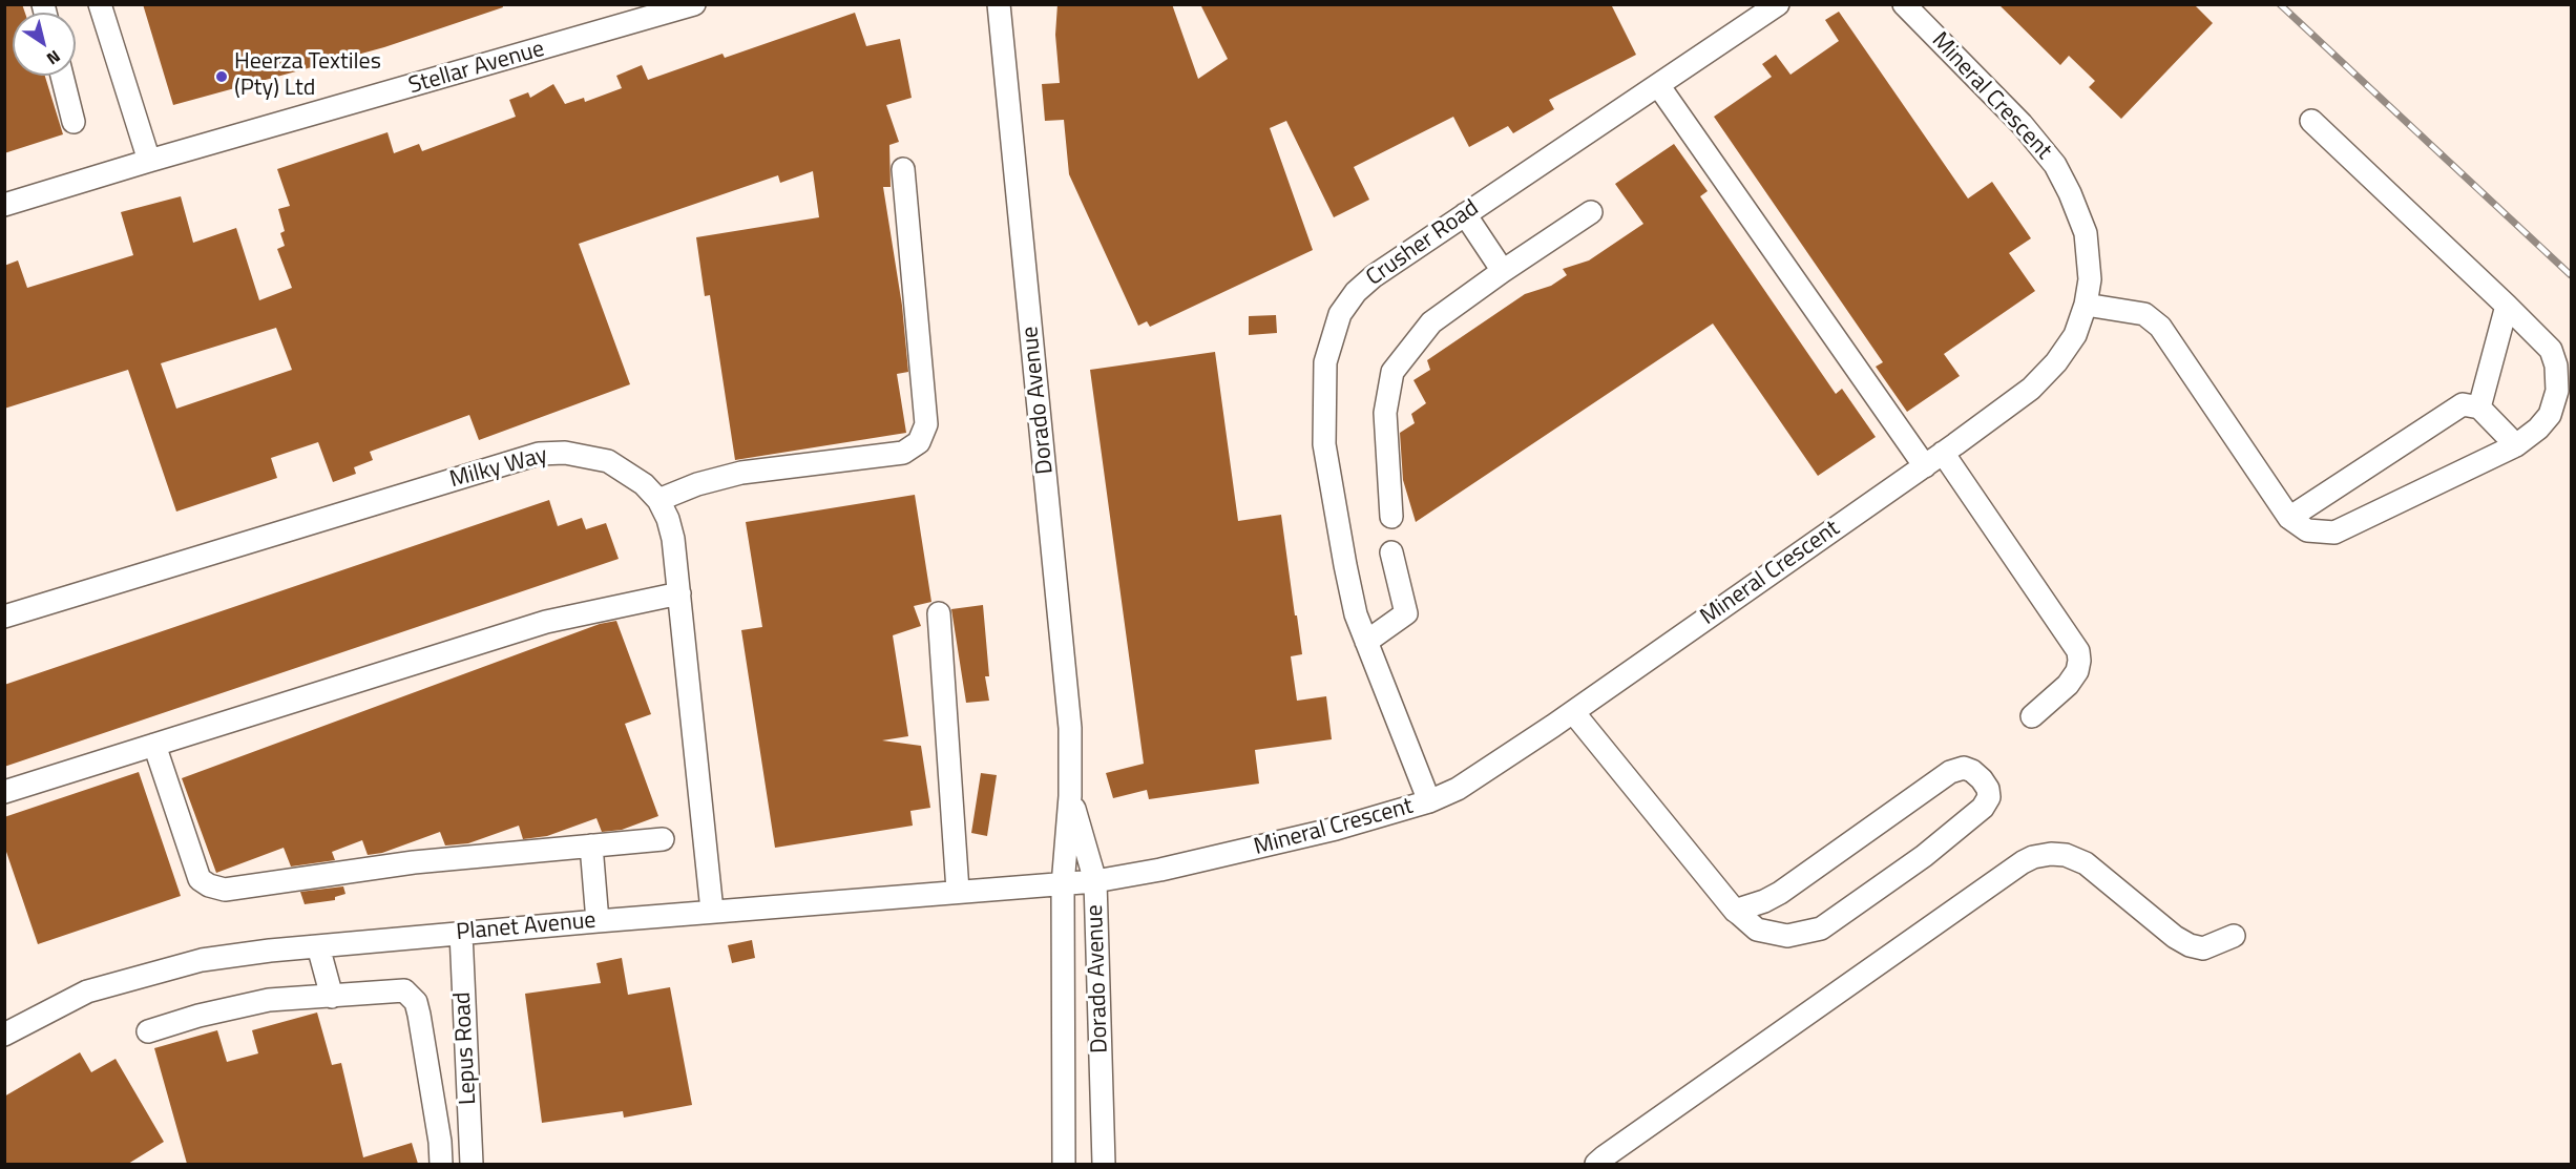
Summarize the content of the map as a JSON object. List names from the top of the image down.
{
  "streets": {
    "street": [
      "Stellar Avenue",
      "Mineral Crescent",
      "Crusher Road",
      "Dorado Avenue",
      "Milky Way",
      "Planet Avenue",
      "Lepus Road"
    ]
  },
  "crossings": [
    ["Mineral Crescent", "Crusher Road"],
    ["Mineral Crescent", "Dorado Avenue"],
    ["Mineral Crescent", "Planet Avenue"],
    ["Dorado Avenue", "Planet Avenue"],
    ["Milky Way", "Planet Avenue"],
    ["Planet Avenue", "Lepus Road"]
  ],
  "places": ["Heerza Textiles (Pty) Ltd"],
  "north": "bottom right"
}
